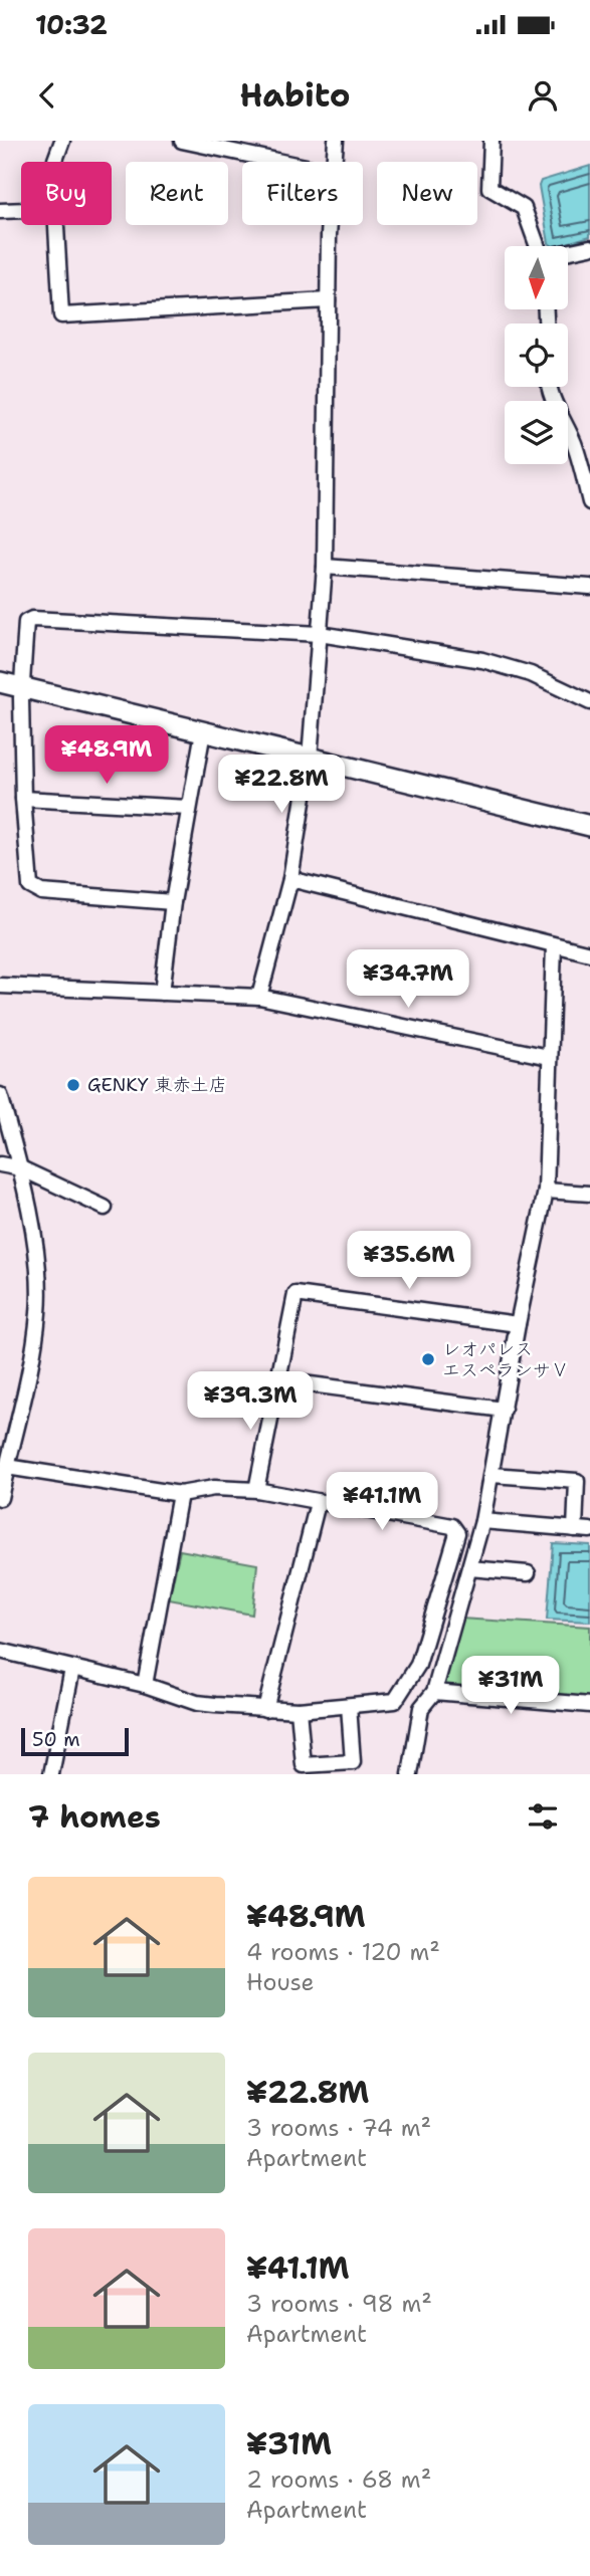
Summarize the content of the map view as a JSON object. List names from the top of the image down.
{
  "places": ["GENKY 東赤土店", "レオパレス エスペランサⅤ"],
  "scale_bar": "50 m",
  "north": "bottom",
  "page": {
    "status": "10:32",
    "header": "Habito",
    "chip": [
      "Buy",
      "Rent",
      "Filters",
      "New"
    ],
    "price": [
      "¥48.9M",
      "¥22.8M",
      "¥34.7M",
      "¥35.6M",
      "¥39.3M",
      "¥41.1M",
      "¥31M"
    ],
    "scale": "50 m",
    "heading": "7 homes",
    "list": [
      {
        "name": "¥48.9M",
        "note": "4 rooms · 120 m² · House"
      },
      {
        "name": "¥22.8M",
        "note": "3 rooms · 74 m² · Apartment"
      },
      {
        "name": "¥41.1M",
        "note": "3 rooms · 98 m² · Apartment"
      },
      {
        "name": "¥31M",
        "note": "2 rooms · 68 m² · Apartment"
      }
    ]
  }
}
